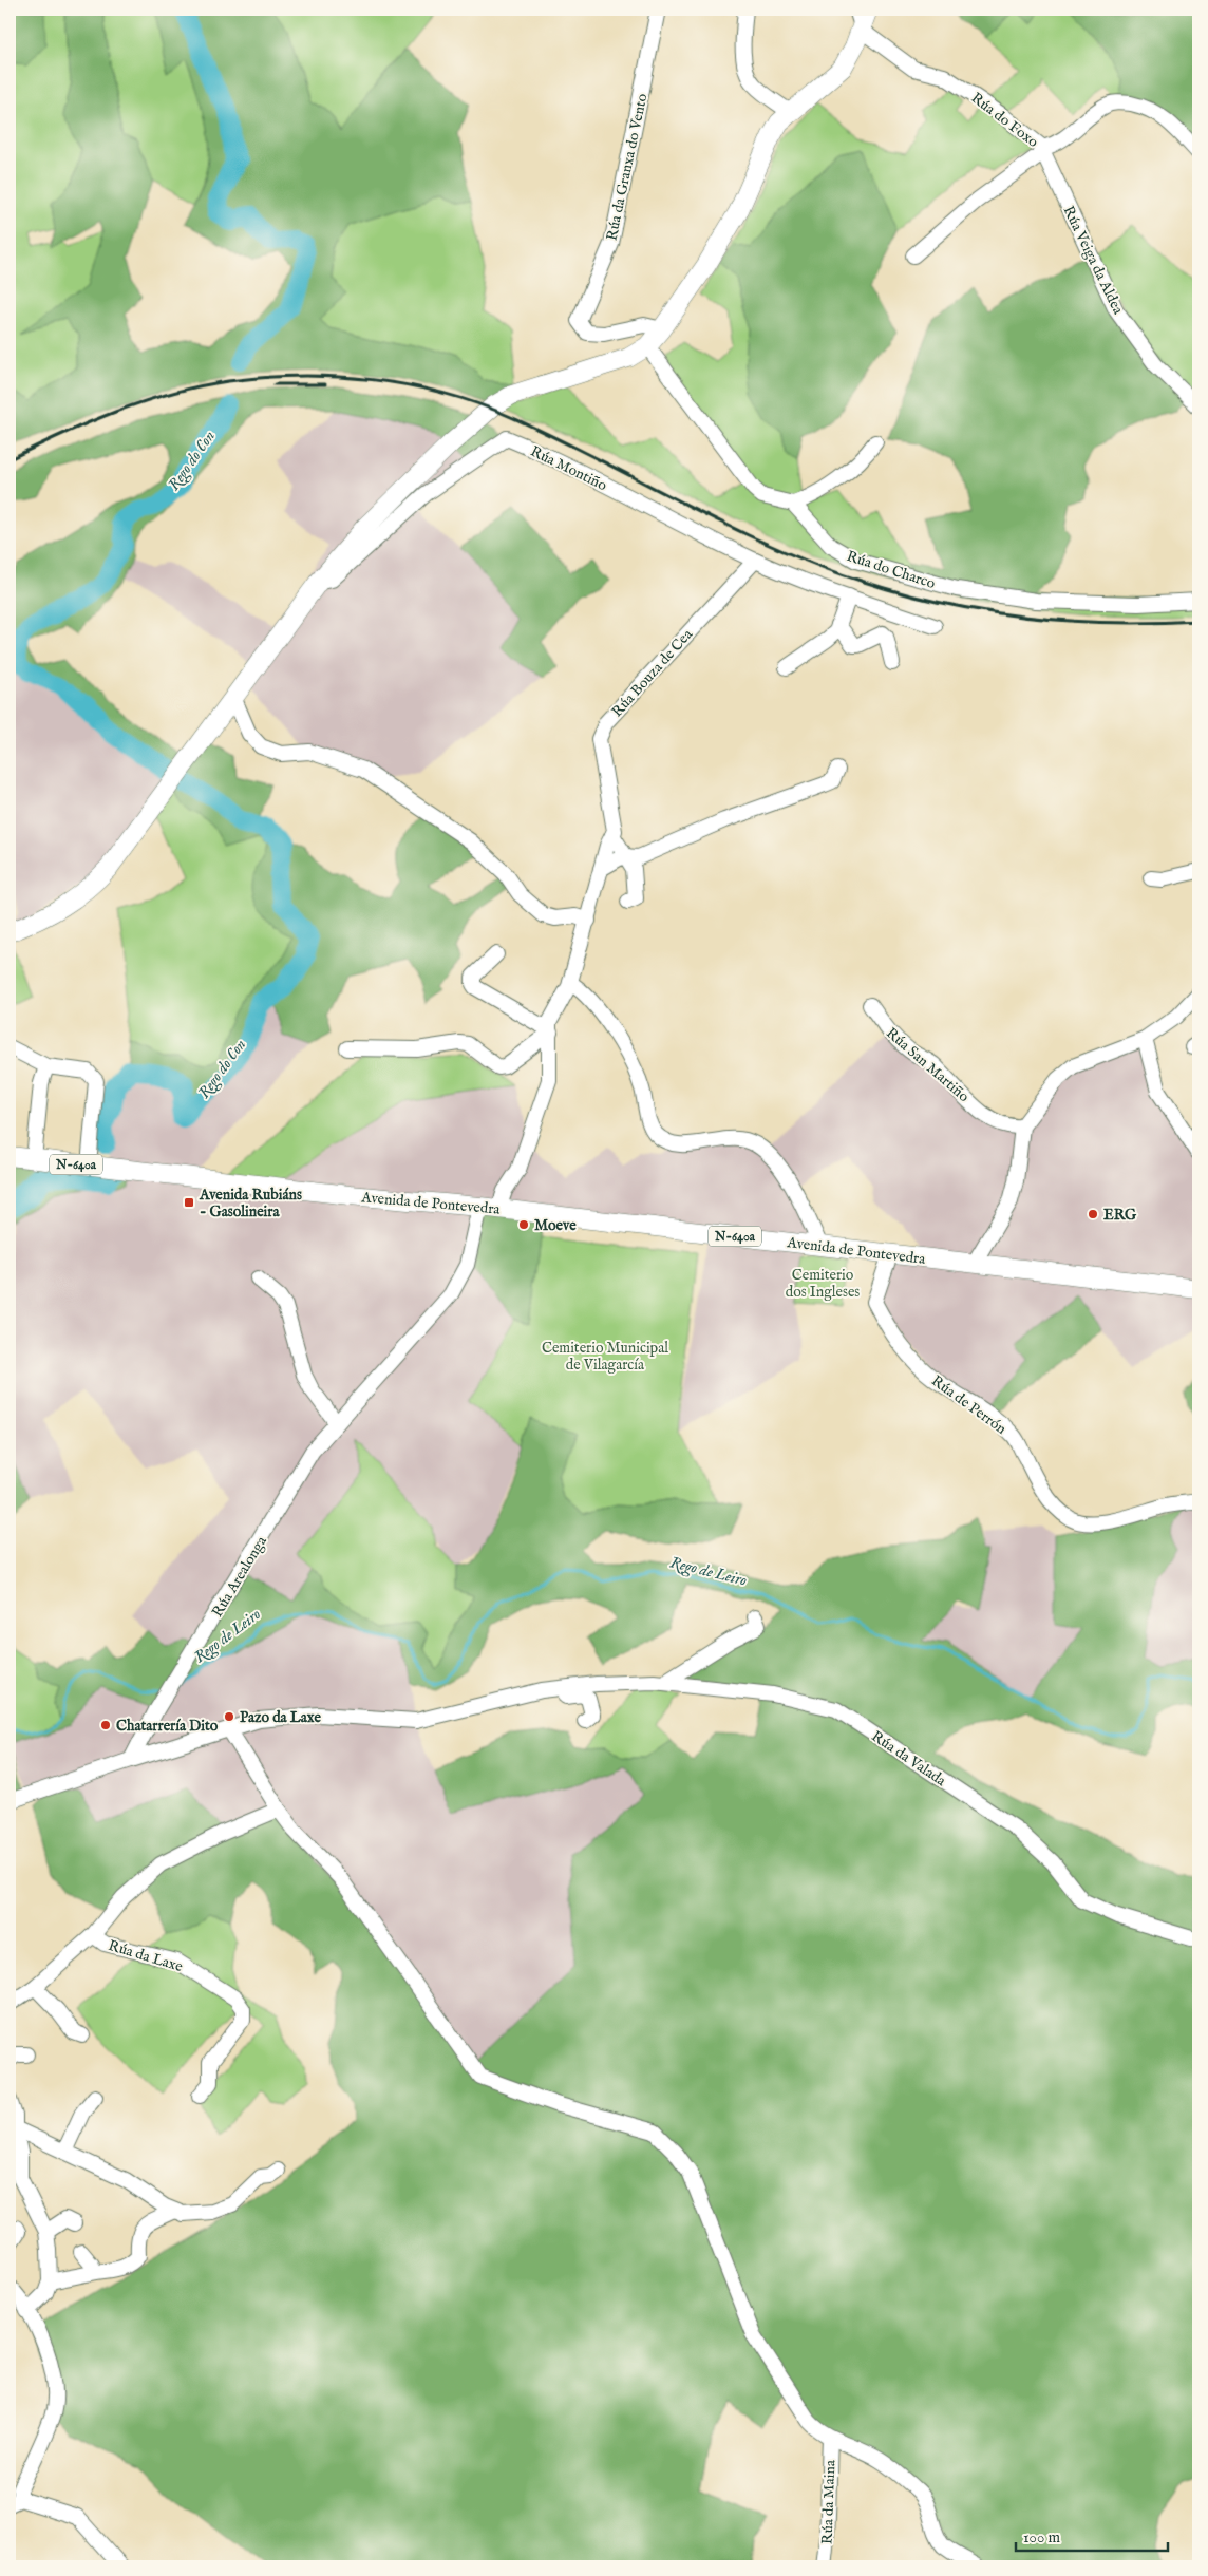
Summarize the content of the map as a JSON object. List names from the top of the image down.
{
  "streets": {
    "main road": ["N-640a", "Avenida de Pontevedra"],
    "street": [
      "Rúa do Foxo",
      "Rúa da Granxa do Vento",
      "Rúa Veiga da Aldea",
      "Rúa Montiño",
      "Rúa do Charco",
      "Rúa Bouza de Cea",
      "Rúa San Martiño",
      "Rúa de Perrón",
      "Rúa Arealonga",
      "Rúa da Valada",
      "Rúa da Laxe",
      "Rúa da Maina"
    ]
  },
  "crossings": [
    ["Rúa do Foxo", "Rúa Veiga da Aldea"],
    ["Rúa Montiño", "Rúa Bouza de Cea"],
    ["Rúa Bouza de Cea", "Avenida de Pontevedra"],
    ["Avenida de Pontevedra", "Rúa de Perrón"],
    ["Avenida de Pontevedra", "Rúa Arealonga"],
    ["Rúa Arealonga", "Rúa da Valada"]
  ],
  "water": ["Rego do Con", "Rego de Leiro"],
  "parks": ["Cemiterio dos Ingleses", "Cemiterio Municipal de Vilagarcía"],
  "places": {
    "transit": ["Avenida Rubiáns - Gasolineira"],
    "other": [
      "ERG",
      "Moeve",
      "Pazo da Laxe",
      "Chatarrería Dito"
    ]
  },
  "scale_bar": "100 m"
}
